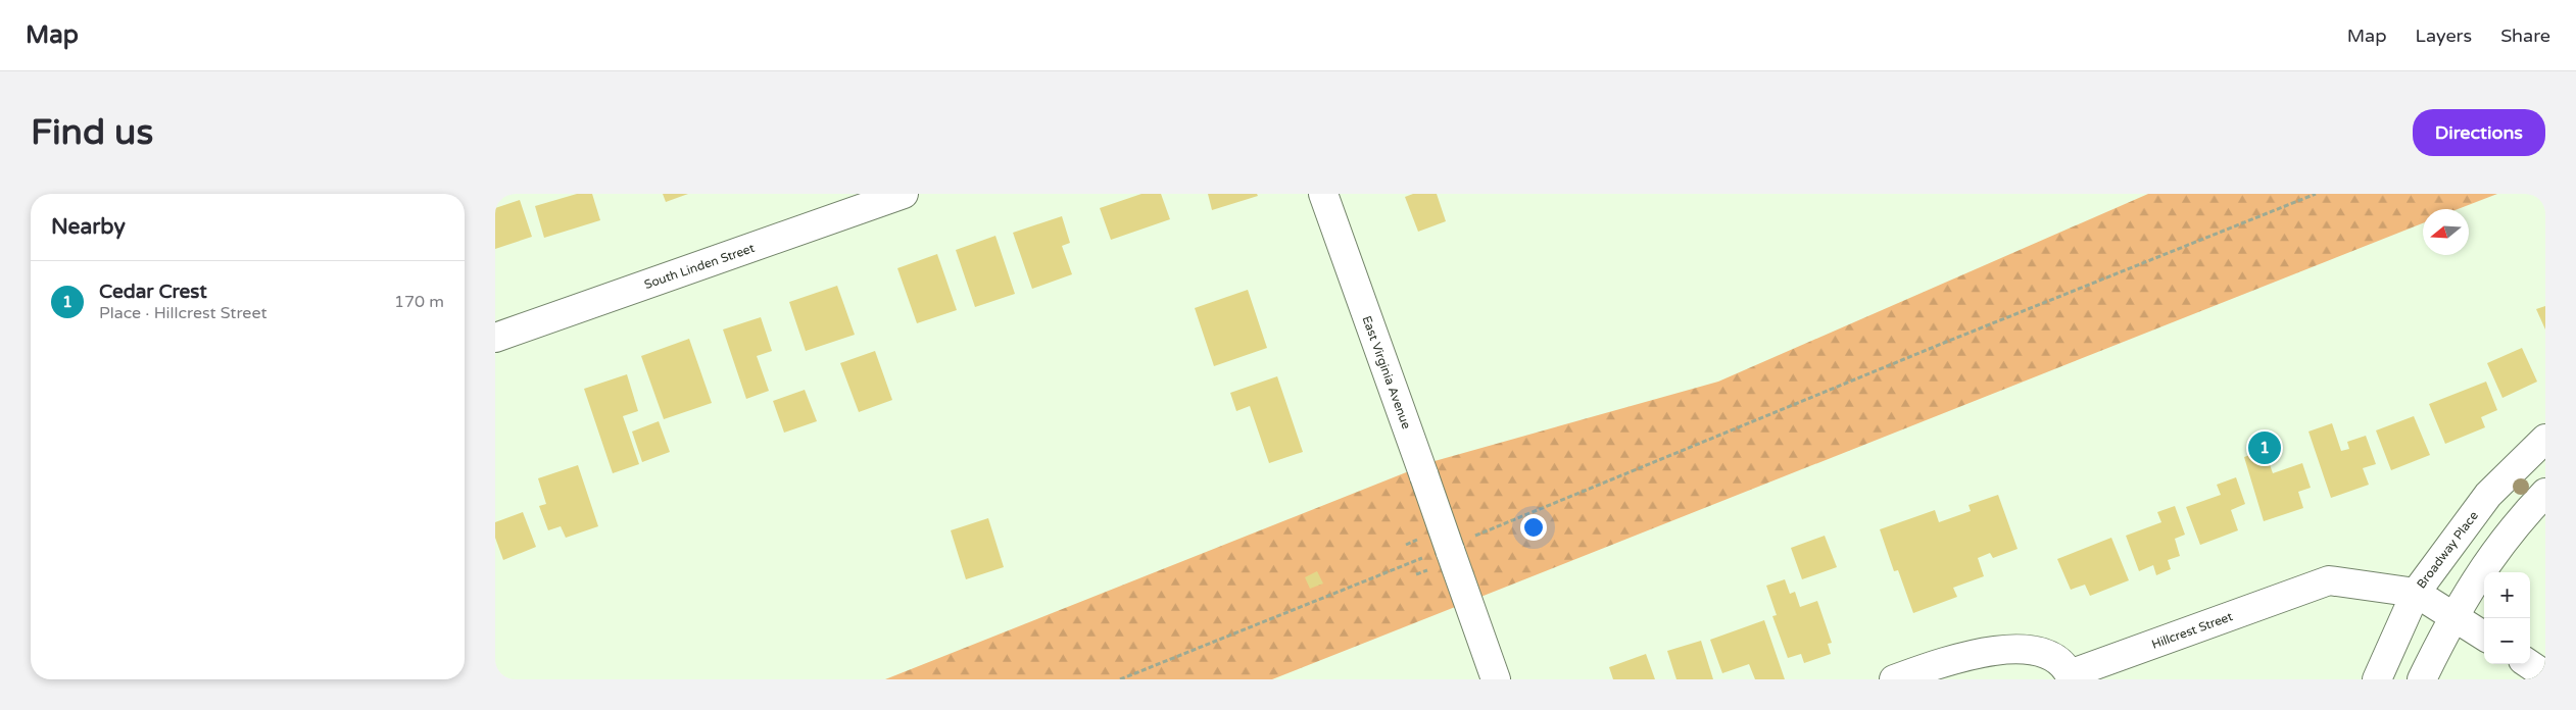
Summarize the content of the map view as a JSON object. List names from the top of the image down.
{
  "streets": {
    "street": [
      "South Linden Street",
      "East Virginia Avenue",
      "Broadway Place",
      "Hillcrest Street"
    ]
  },
  "crossings": [
    ["Broadway Place", "Hillcrest Street"]
  ],
  "north": "left",
  "page": {
    "header": "Map",
    "nav": ["Map", "Layers", "Share"],
    "buttons": "Directions",
    "title": "Find us",
    "heading": "Nearby",
    "list": [
      {
        "mark": "1",
        "name": "Cedar Crest",
        "note": "Place · Hillcrest Street",
        "value": "170 m"
      }
    ],
    "pins": "1",
    "map_buttons": ["+", "−"]
  }
}
